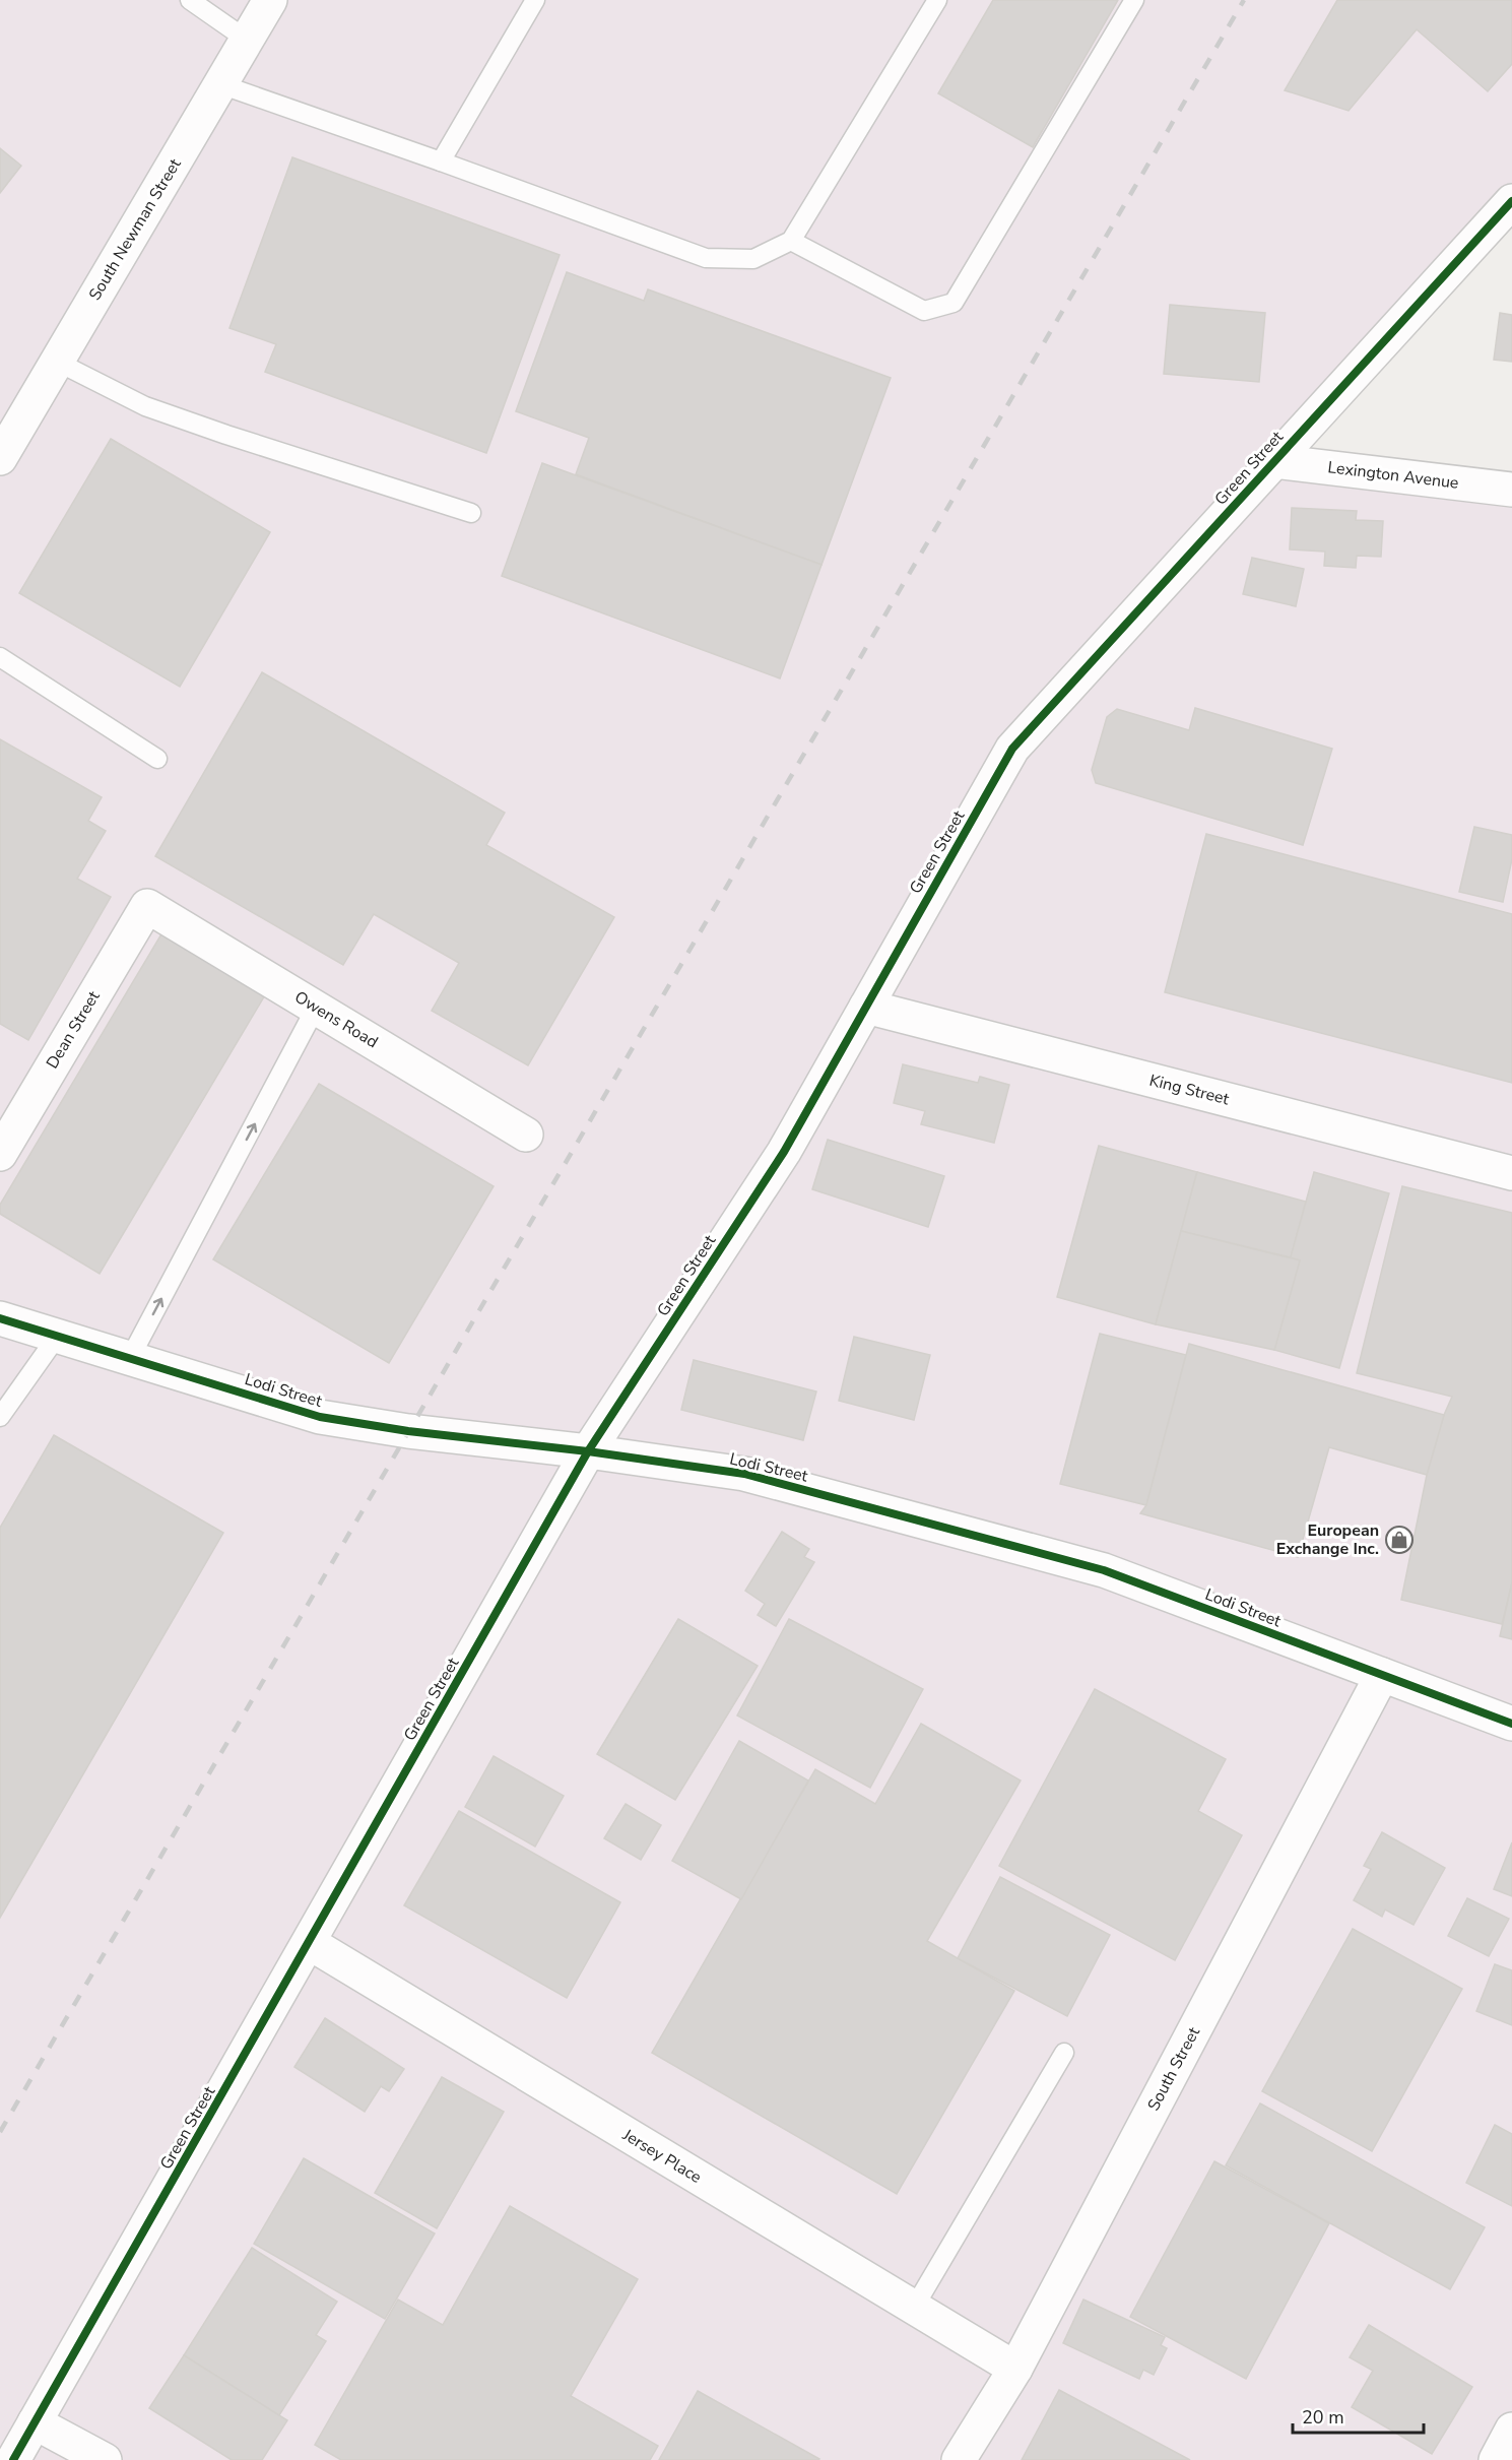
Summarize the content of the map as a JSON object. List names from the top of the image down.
{
  "streets": {
    "street": [
      "South Newman Street",
      "Green Street",
      "Lexington Avenue",
      "Owens Road",
      "Dean Street",
      "King Street",
      "Lodi Street",
      "South Street",
      "Jersey Place"
    ]
  },
  "crossings": [
    ["Green Street", "Lexington Avenue"],
    ["Green Street", "King Street"],
    ["Green Street", "Lodi Street"],
    ["Green Street", "Jersey Place"],
    ["Owens Road", "Dean Street"],
    ["Lodi Street", "South Street"],
    ["South Street", "Jersey Place"]
  ],
  "places": {
    "shop": ["European Exchange Inc."]
  },
  "scale_bar": "20 m"
}
